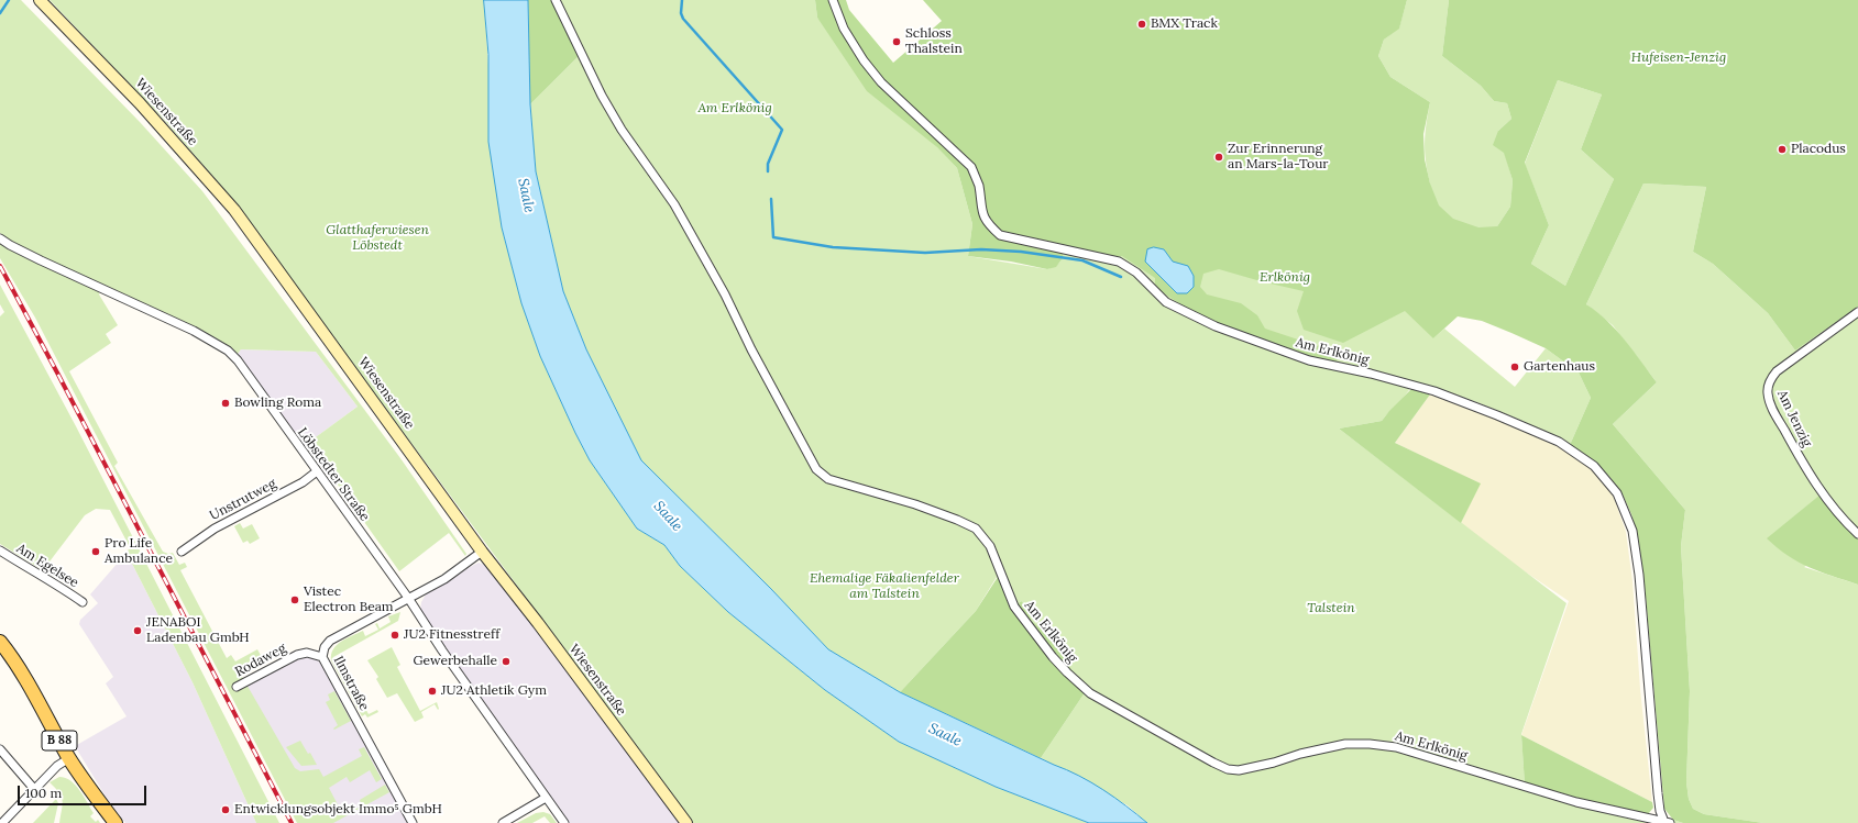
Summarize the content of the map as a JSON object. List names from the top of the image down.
{
  "streets": {
    "main road": ["B 88"],
    "street": [
      "Wiesenstraße",
      "Am Erlkönig",
      "Am Jenzig",
      "Löbstedter Straße",
      "Unstrutweg",
      "Am Egelsee",
      "Rodaweg",
      "Ilmstraße"
    ]
  },
  "crossings": [
    ["Wiesenstraße", "Ilmstraße"],
    ["Löbstedter Straße", "Unstrutweg"],
    ["Löbstedter Straße", "Ilmstraße"],
    ["Rodaweg", "Ilmstraße"]
  ],
  "water": ["Saale"],
  "parks": [
    "Hufeisen-Jenzig",
    "Am Erlkönig",
    "Glatthaferwiesen Löbstedt",
    "Erlkönig",
    "Ehemalige Fäkalienfelder am Talstein",
    "Talstein"
  ],
  "places": [
    "BMX Track",
    "Schloss Thalstein",
    "Placodus",
    "Zur Erinnerung an Mars-la-Tour",
    "Gartenhaus",
    "Bowling Roma",
    "Pro Life Ambulance",
    "Vistec Electron Beam",
    "JENABOI Ladenbau GmbH",
    "JU2 Fitnesstreff",
    "Gewerbehalle",
    "JU2 Athletik Gym",
    "Entwicklungsobjekt Immo⁵ GmbH"
  ],
  "scale_bar": "100 m"
}
